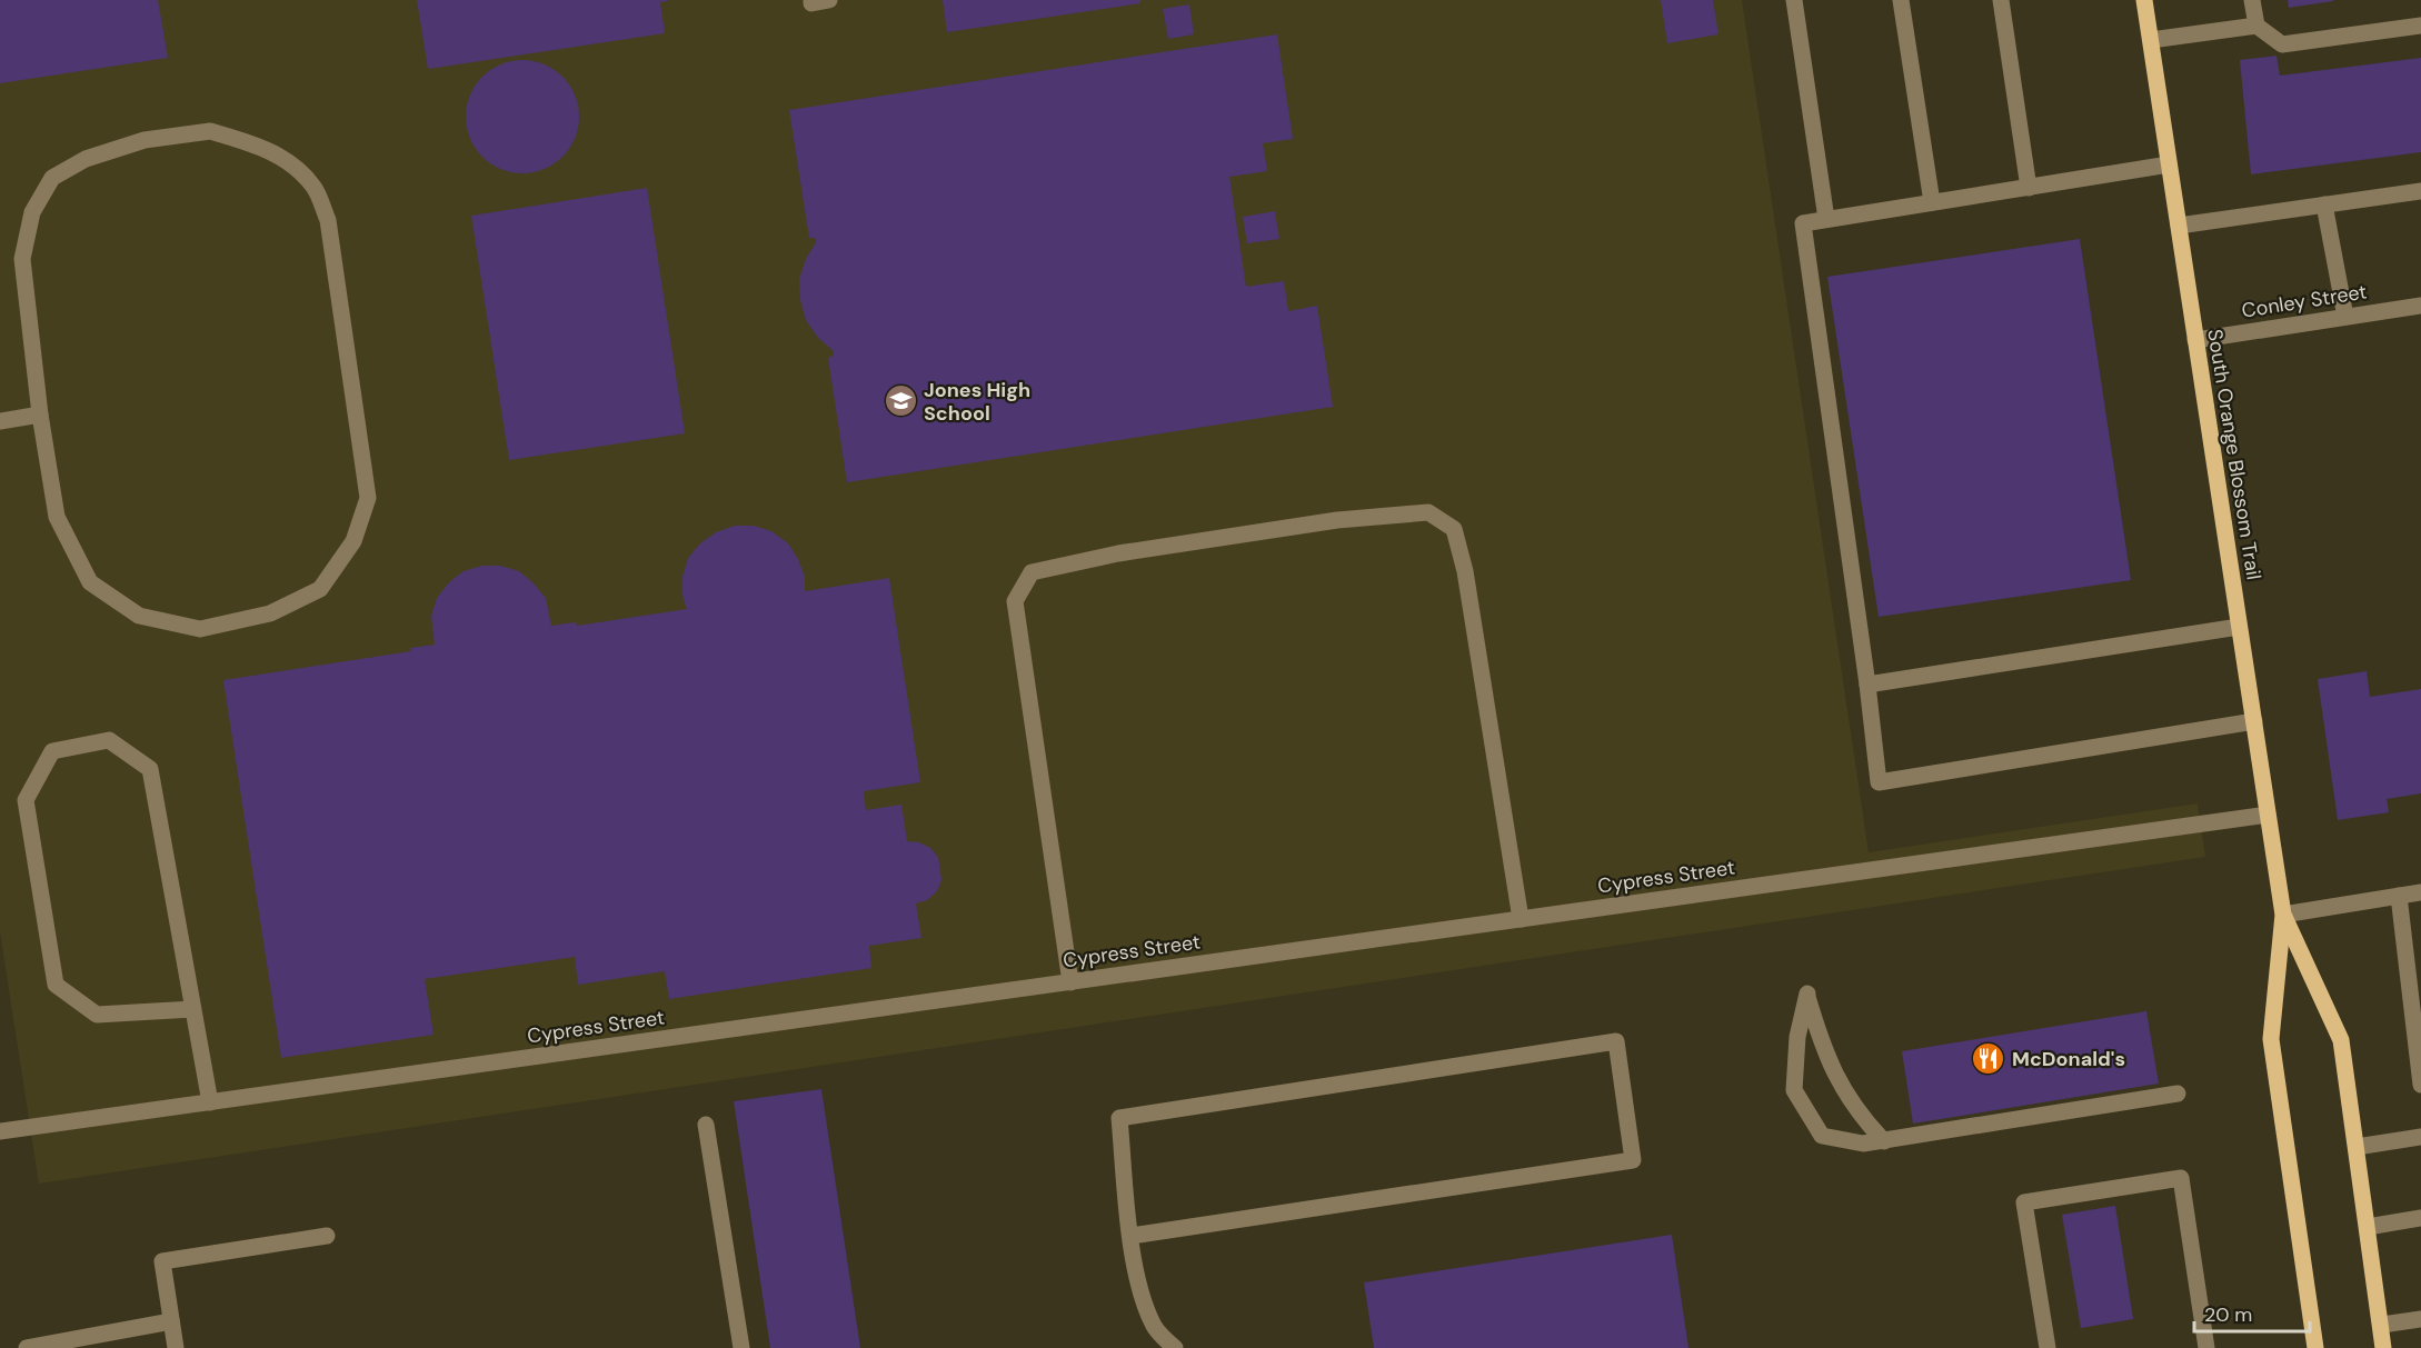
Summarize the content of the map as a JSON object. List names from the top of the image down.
{
  "streets": {
    "main road": ["South Orange Blossom Trail"],
    "street": ["Conley Street", "Cypress Street"]
  },
  "crossings": [
    ["Conley Street", "South Orange Blossom Trail"],
    ["South Orange Blossom Trail", "Cypress Street"]
  ],
  "places": {
    "school or university": ["Jones High School"],
    "restaurant": ["McDonald's"]
  },
  "scale_bar": "20 m"
}
